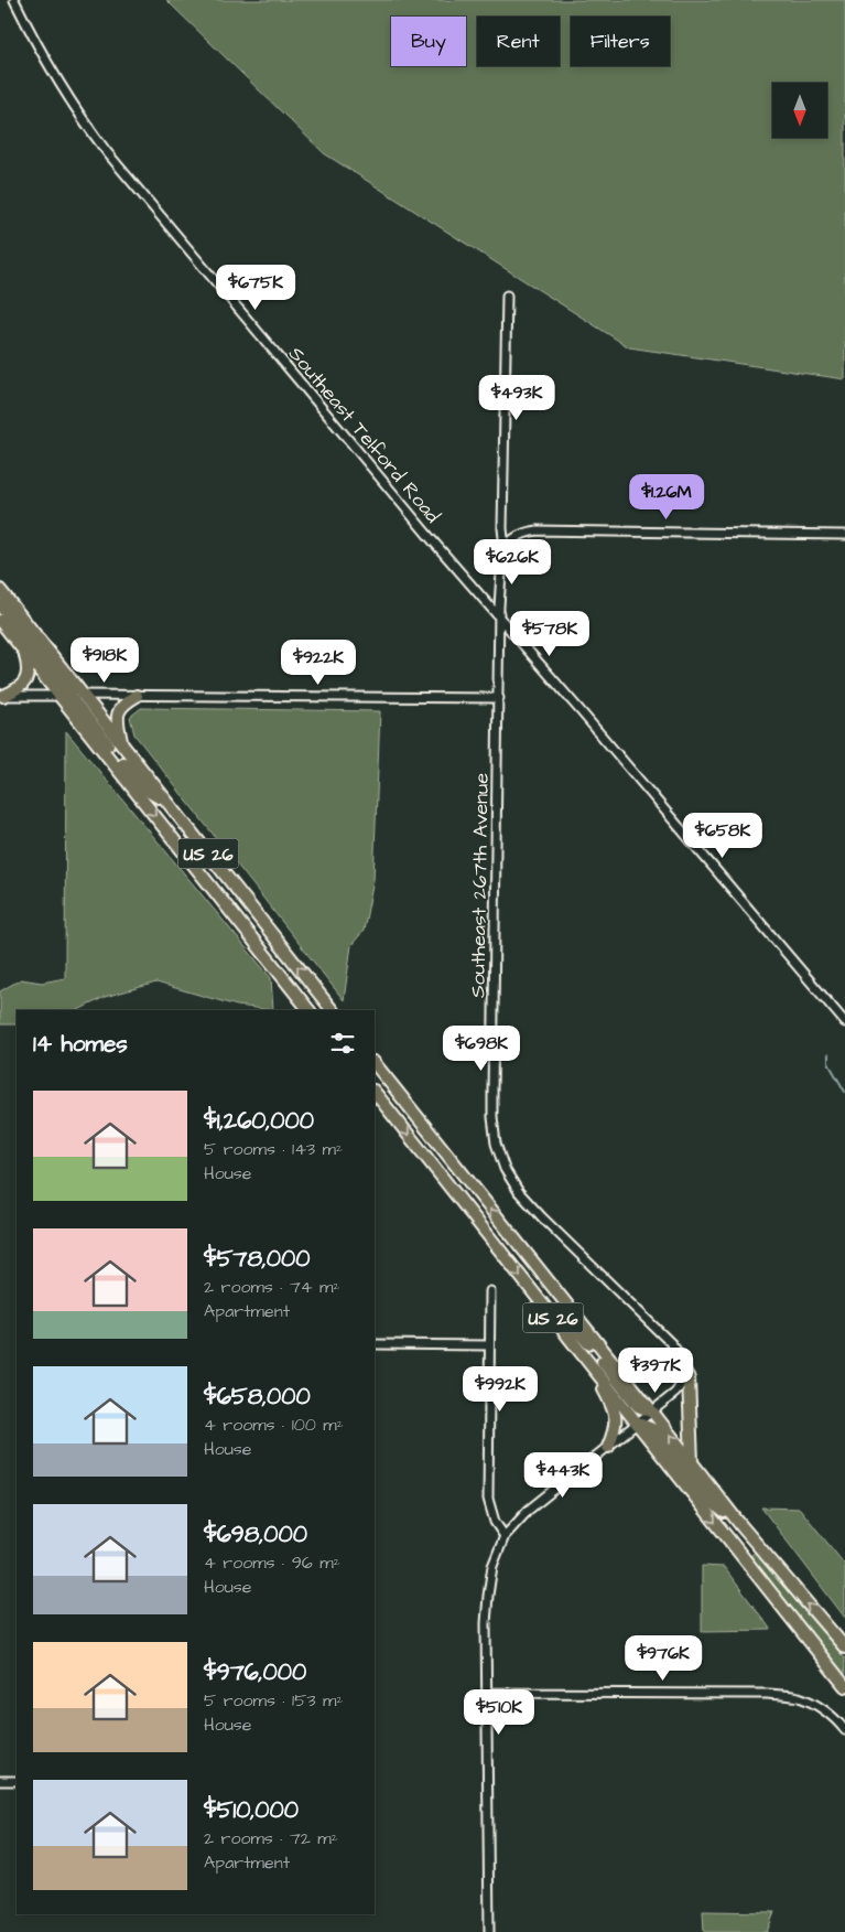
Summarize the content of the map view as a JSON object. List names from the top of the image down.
{
  "streets": {
    "highway": ["US 26"],
    "street": ["Southeast Telford Road", "Southeast 267th Avenue"]
  },
  "crossings": [
    ["Southeast Telford Road", "Southeast 267th Avenue"]
  ],
  "north": "bottom",
  "page": {
    "chip": ["Buy", "Rent", "Filters"],
    "price": [
      "$675K",
      "$493K",
      "$1.26M",
      "$626K",
      "$578K",
      "$918K",
      "$922K",
      "$658K",
      "$698K",
      "$397K",
      "$992K",
      "$443K",
      "$976K",
      "$510K"
    ],
    "heading": "14 homes",
    "list": [
      {
        "name": "$1,260,000",
        "note": "5 rooms · 143 m² · House"
      },
      {
        "name": "$578,000",
        "note": "2 rooms · 74 m² · Apartment"
      },
      {
        "name": "$658,000",
        "note": "4 rooms · 100 m² · House"
      },
      {
        "name": "$698,000",
        "note": "4 rooms · 96 m² · House"
      },
      {
        "name": "$976,000",
        "note": "5 rooms · 153 m² · House"
      },
      {
        "name": "$510,000",
        "note": "2 rooms · 72 m² · Apartment"
      }
    ]
  }
}
